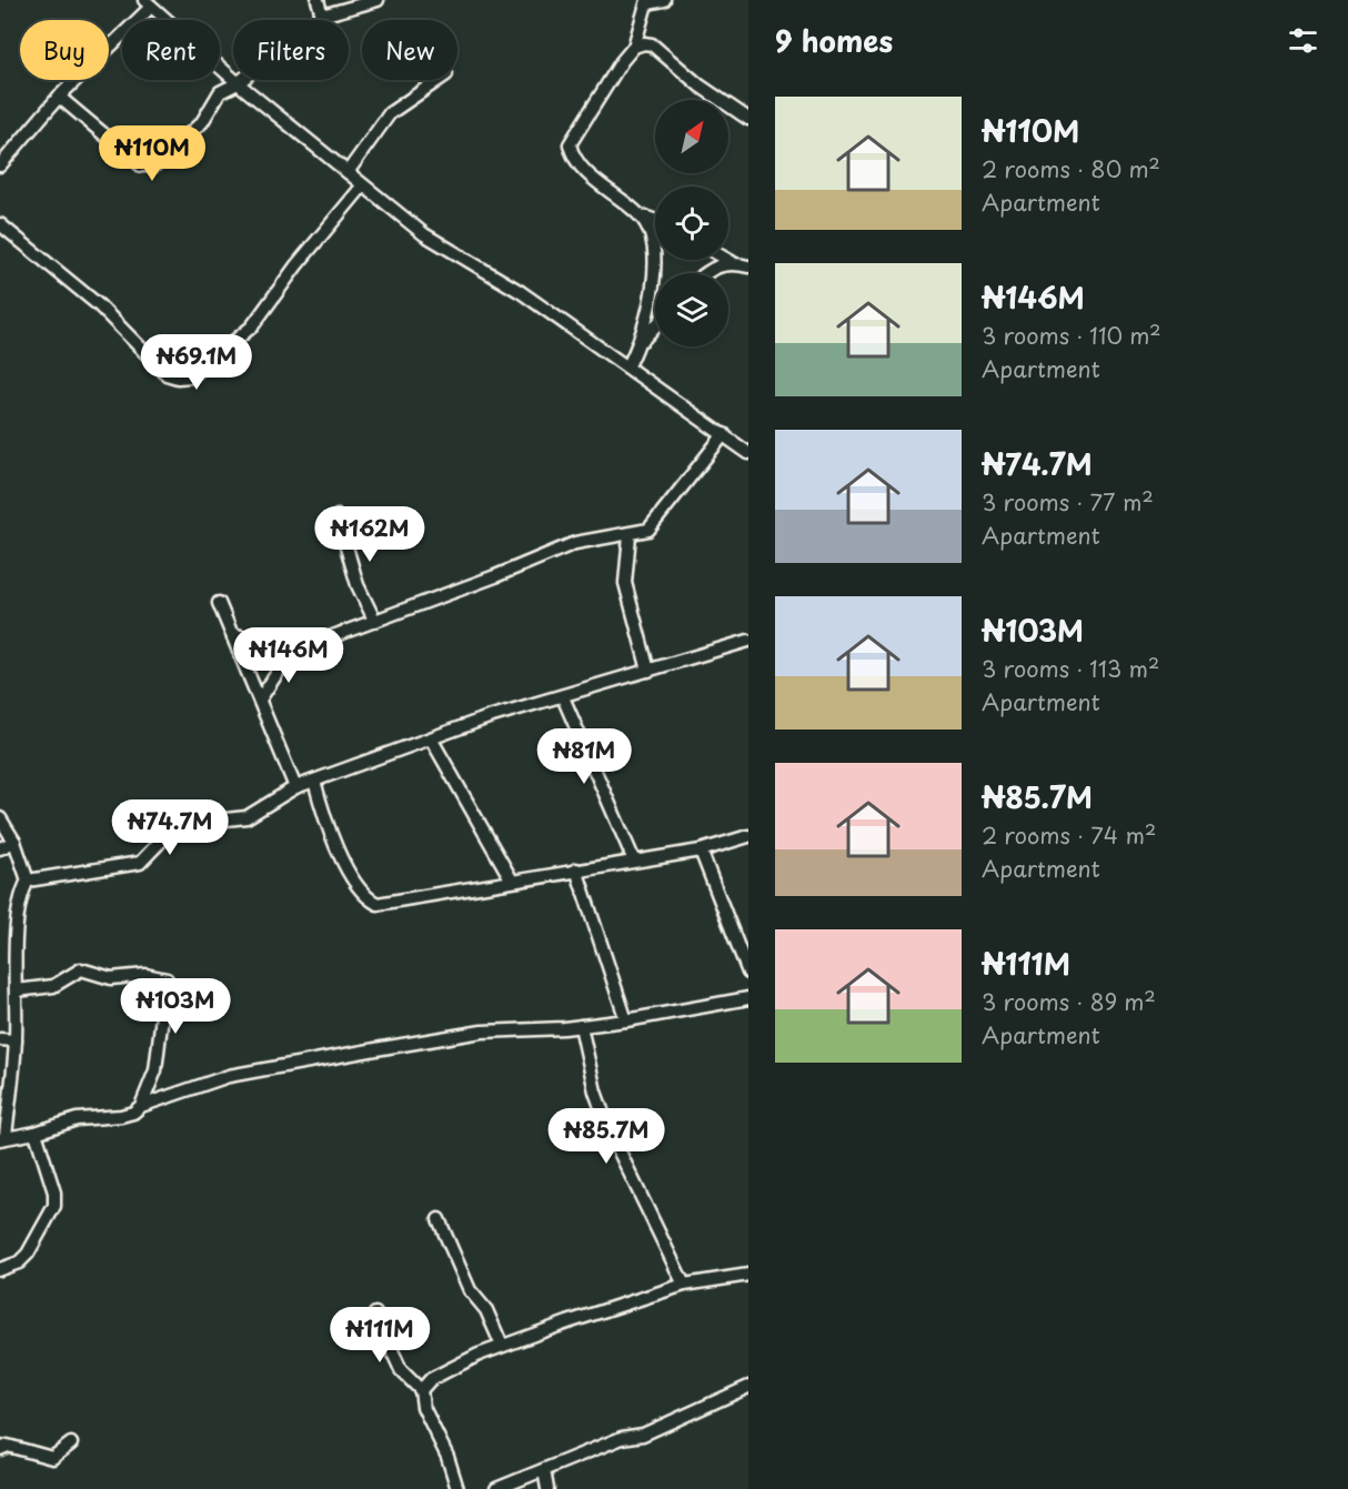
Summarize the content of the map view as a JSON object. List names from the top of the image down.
{
  "north": "top right",
  "page": {
    "heading": "9 homes",
    "chip": [
      "Buy",
      "Rent",
      "Filters",
      "New"
    ],
    "list": [
      {
        "name": "₦110M",
        "note": "2 rooms · 80 m² · Apartment"
      },
      {
        "name": "₦146M",
        "note": "3 rooms · 110 m² · Apartment"
      },
      {
        "name": "₦74.7M",
        "note": "3 rooms · 77 m² · Apartment"
      },
      {
        "name": "₦103M",
        "note": "3 rooms · 113 m² · Apartment"
      },
      {
        "name": "₦85.7M",
        "note": "2 rooms · 74 m² · Apartment"
      },
      {
        "name": "₦111M",
        "note": "3 rooms · 89 m² · Apartment"
      }
    ],
    "price": [
      "₦110M",
      "₦69.1M",
      "₦162M",
      "₦146M",
      "₦81M",
      "₦74.7M",
      "₦103M",
      "₦85.7M",
      "₦111M"
    ]
  }
}
